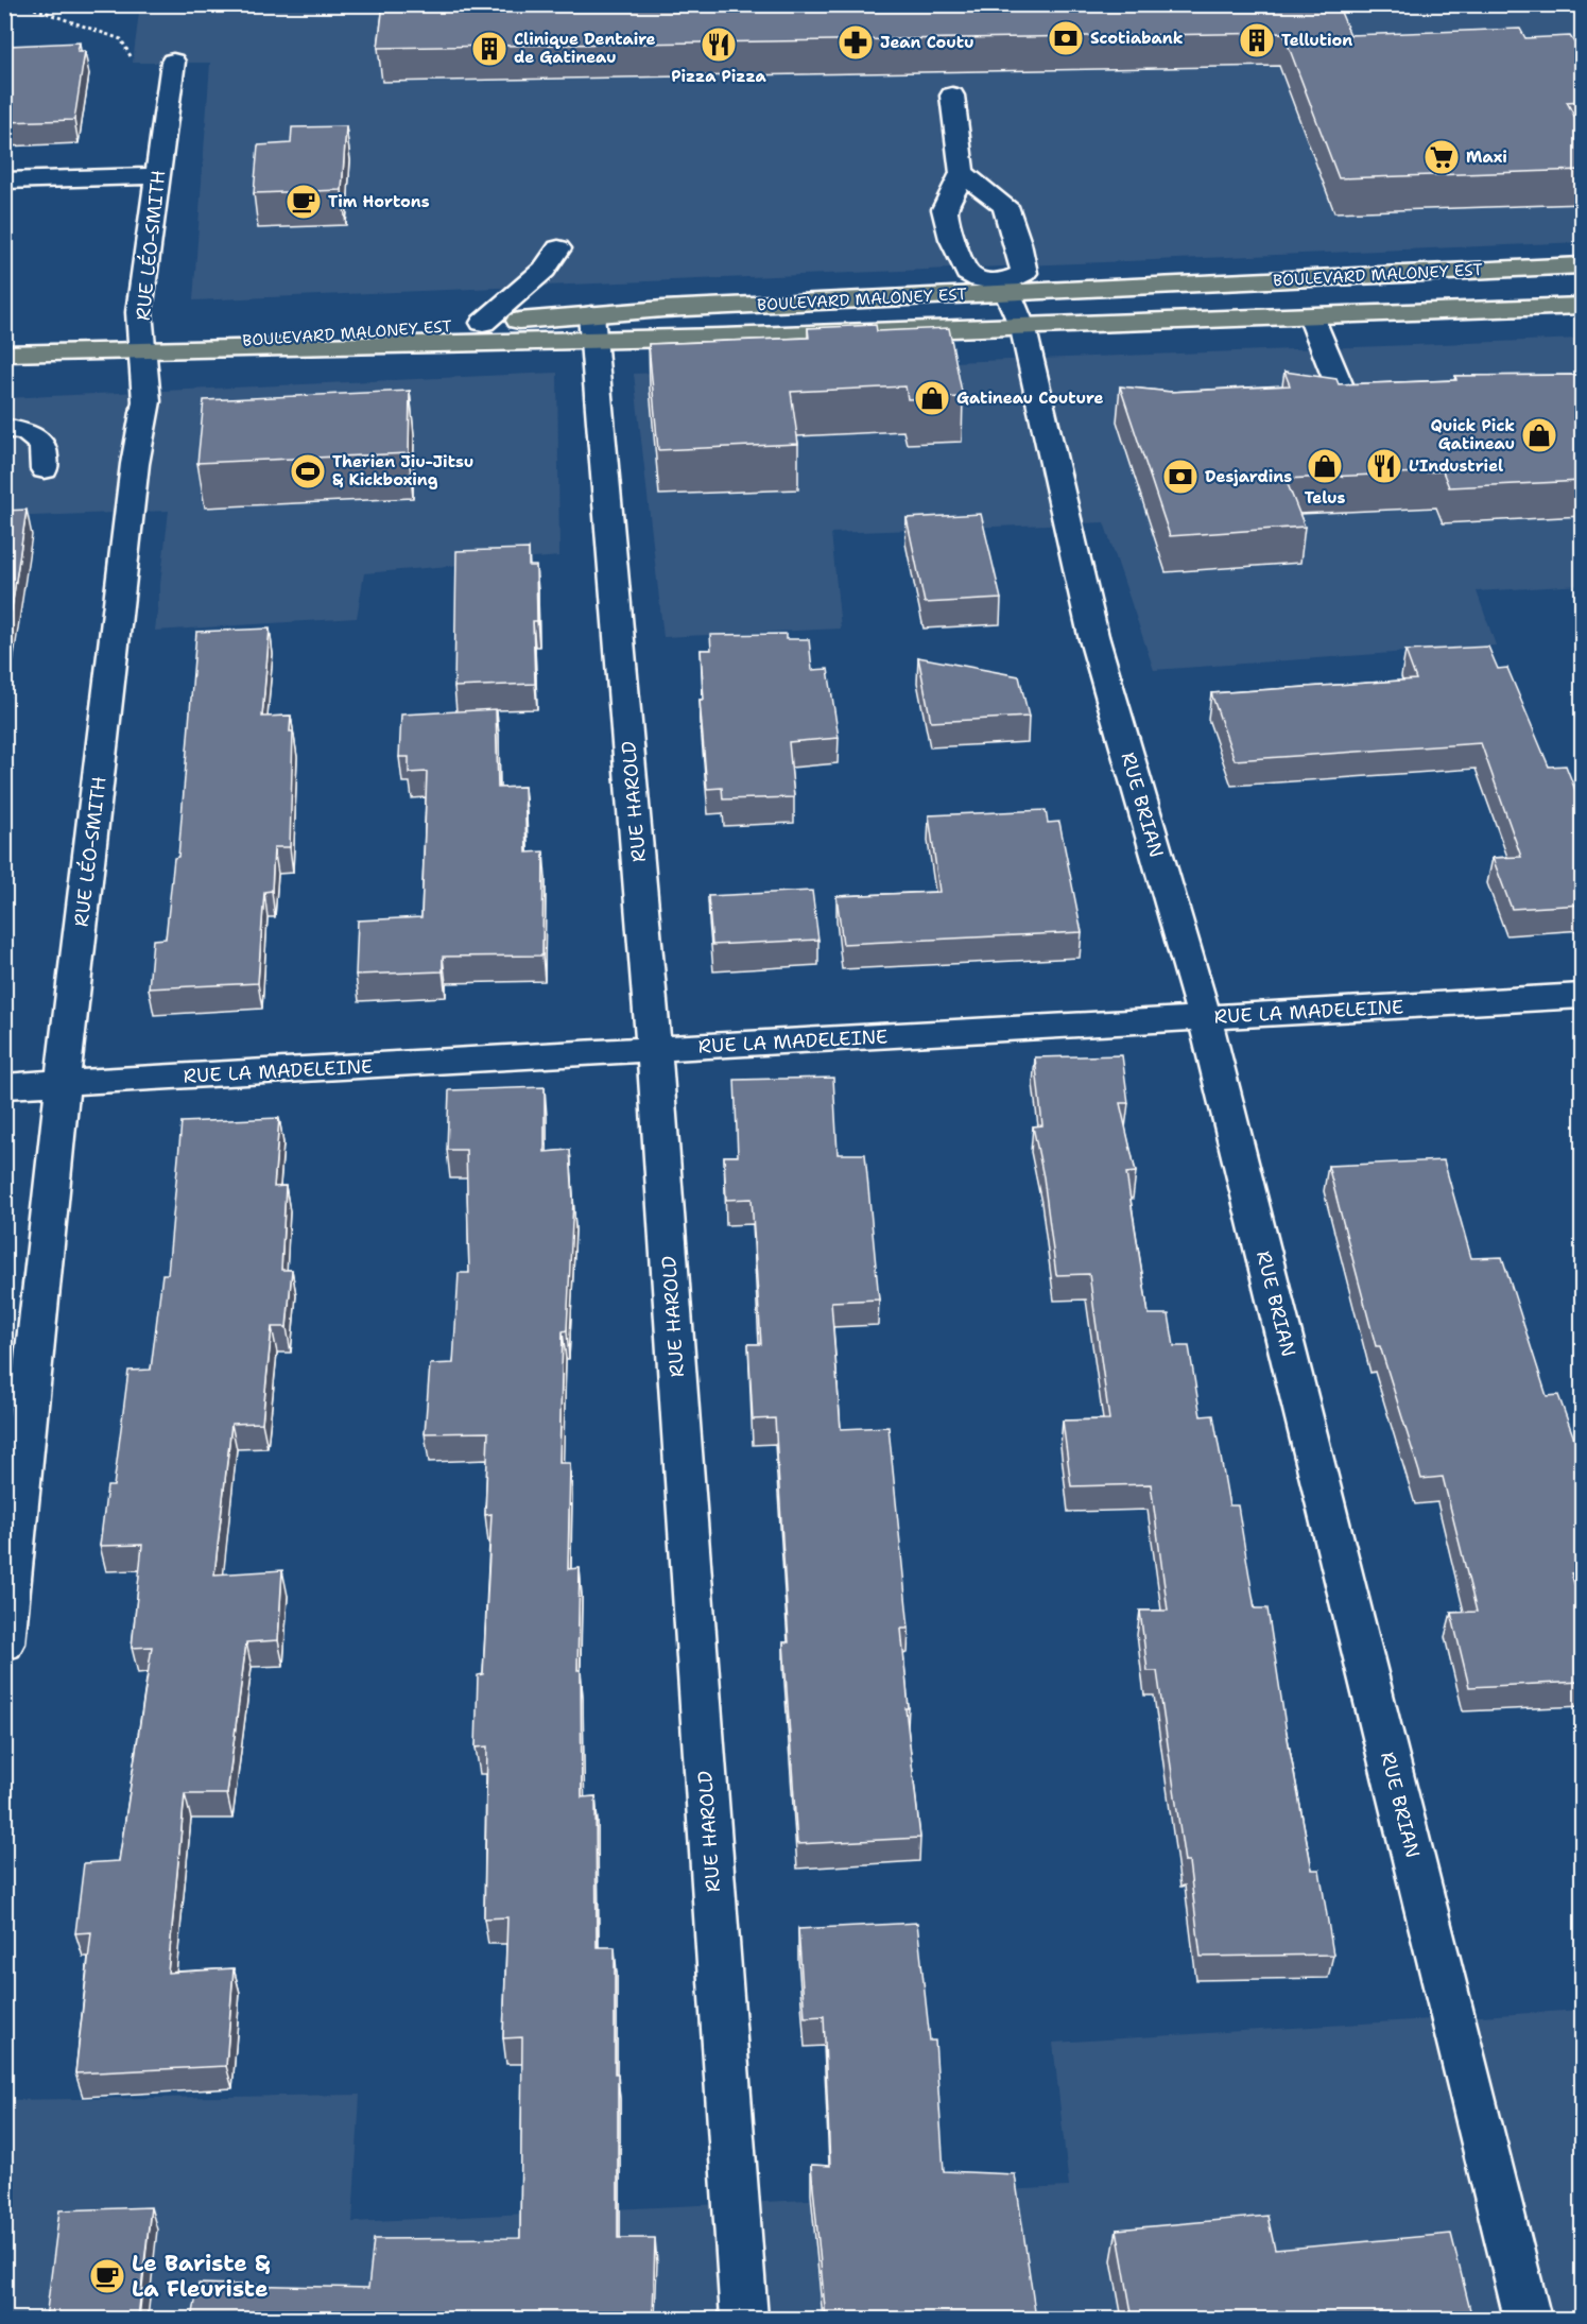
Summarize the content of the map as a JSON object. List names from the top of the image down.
{
  "streets": {
    "main road": ["BOULEVARD MALONEY EST"],
    "street": [
      "RUE LÉO-SMITH",
      "RUE HAROLD",
      "RUE BRIAN",
      "RUE LA MADELEINE"
    ]
  },
  "crossings": [
    ["RUE LÉO-SMITH", "BOULEVARD MALONEY EST"],
    ["RUE LÉO-SMITH", "RUE LA MADELEINE"],
    ["BOULEVARD MALONEY EST", "RUE HAROLD"],
    ["BOULEVARD MALONEY EST", "RUE BRIAN"],
    ["RUE HAROLD", "RUE LA MADELEINE"],
    ["RUE BRIAN", "RUE LA MADELEINE"]
  ],
  "places": {
    "bank": ["Scotiabank", "Desjardins"],
    "building": ["Tellution", "Clinique Dentaire de Gatineau"],
    "pharmacy": ["Jean Coutu"],
    "restaurant": ["Pizza Pizza", "L'Industriel"],
    "supermarket": ["Maxi"],
    "cafe": ["Tim Hortons", "Le Bariste & La Fleuriste"],
    "shop": ["Gatineau Couture", "Quick Pick Gatineau", "Telus"],
    "sports": ["Therien Jiu-Jitsu & Kickboxing"]
  }
}
